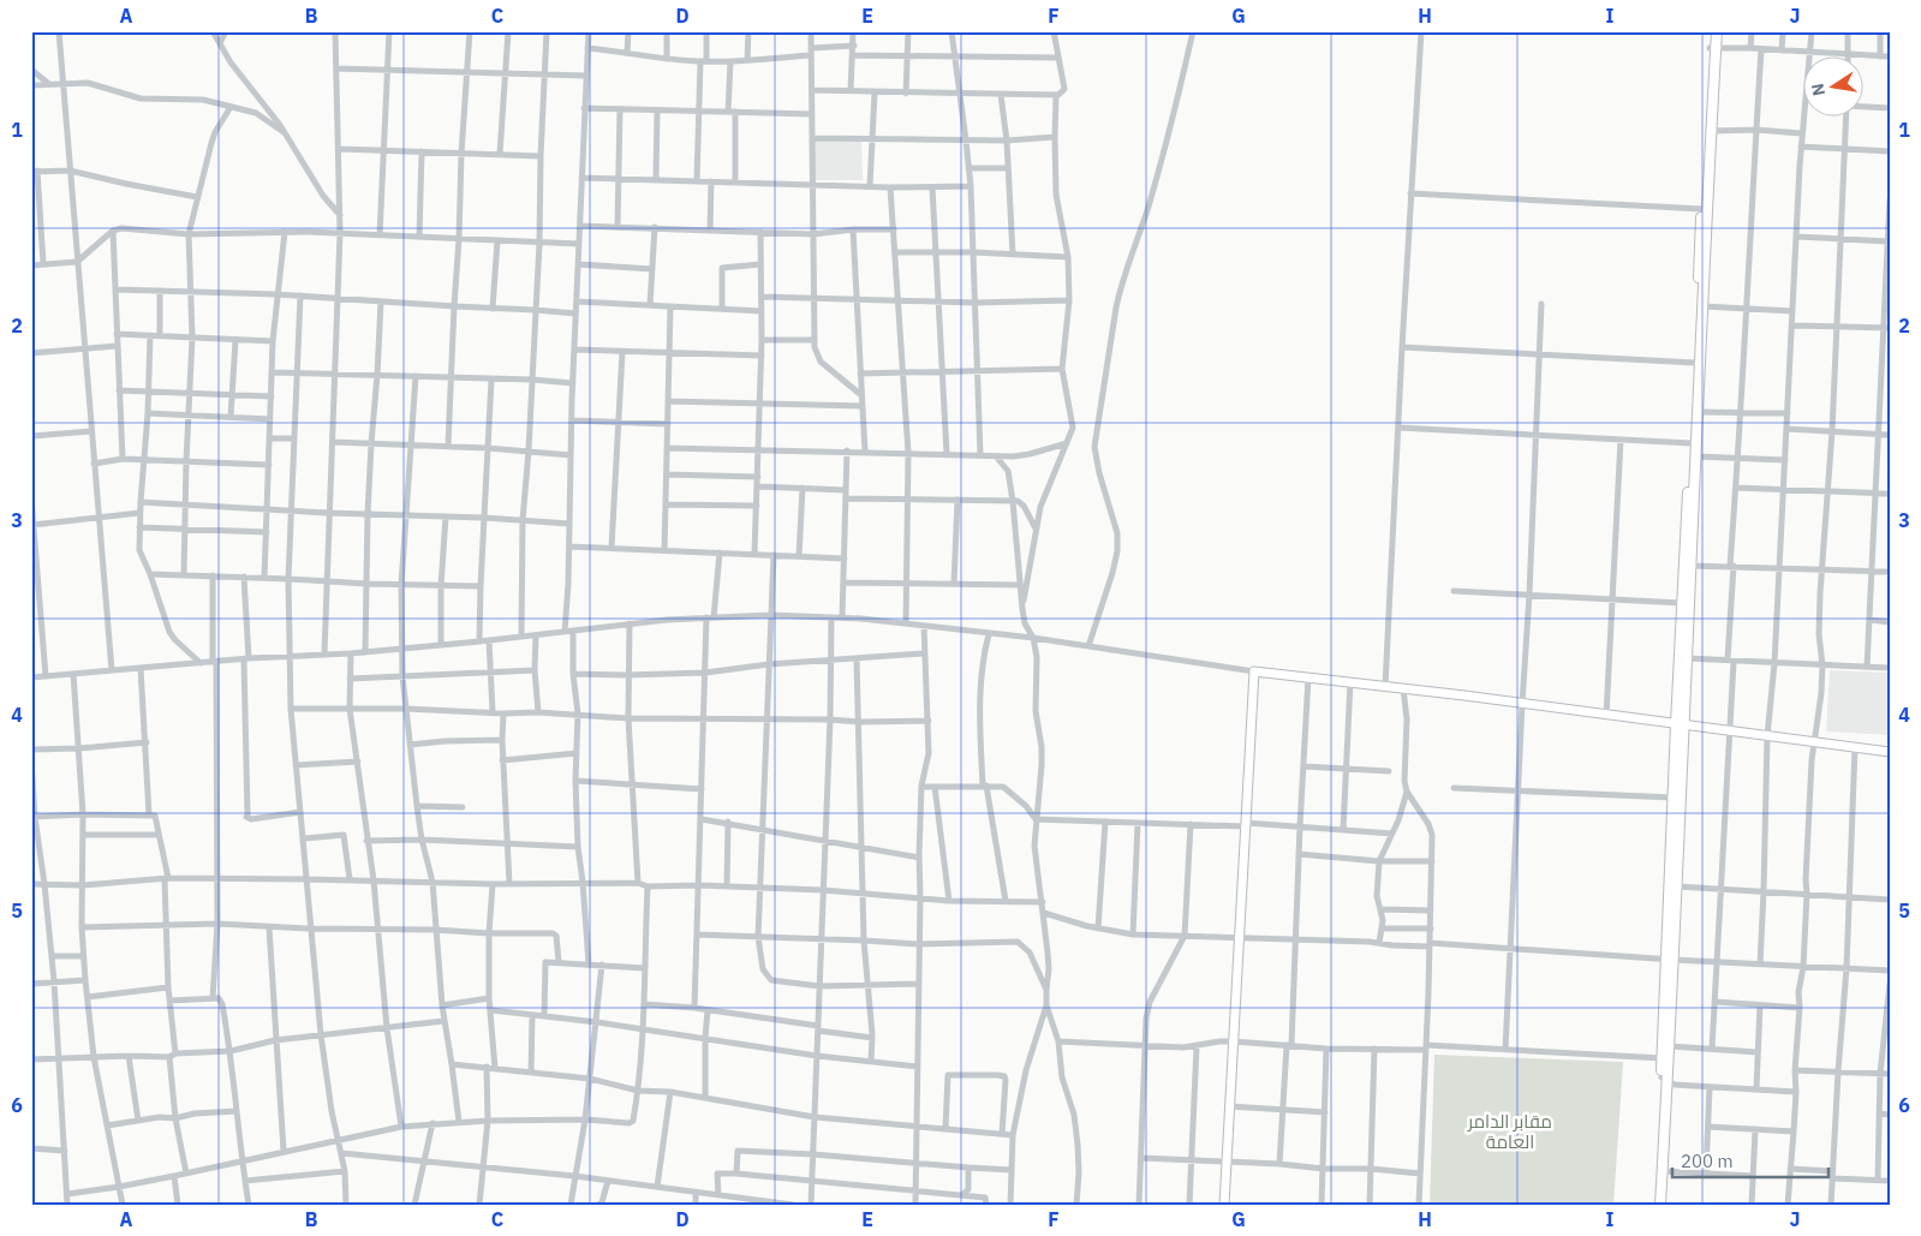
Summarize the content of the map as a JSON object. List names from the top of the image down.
{
  "parks": ["مقابر الدامر العامة"],
  "scale_bar": "200 m",
  "north": "left",
  "grid": {
    "columns": [
      "A",
      "B",
      "C",
      "D",
      "E",
      "F",
      "G",
      "H",
      "I",
      "J"
    ],
    "rows": [
      "1",
      "2",
      "3",
      "4",
      "5",
      "6"
    ]
  }
}
